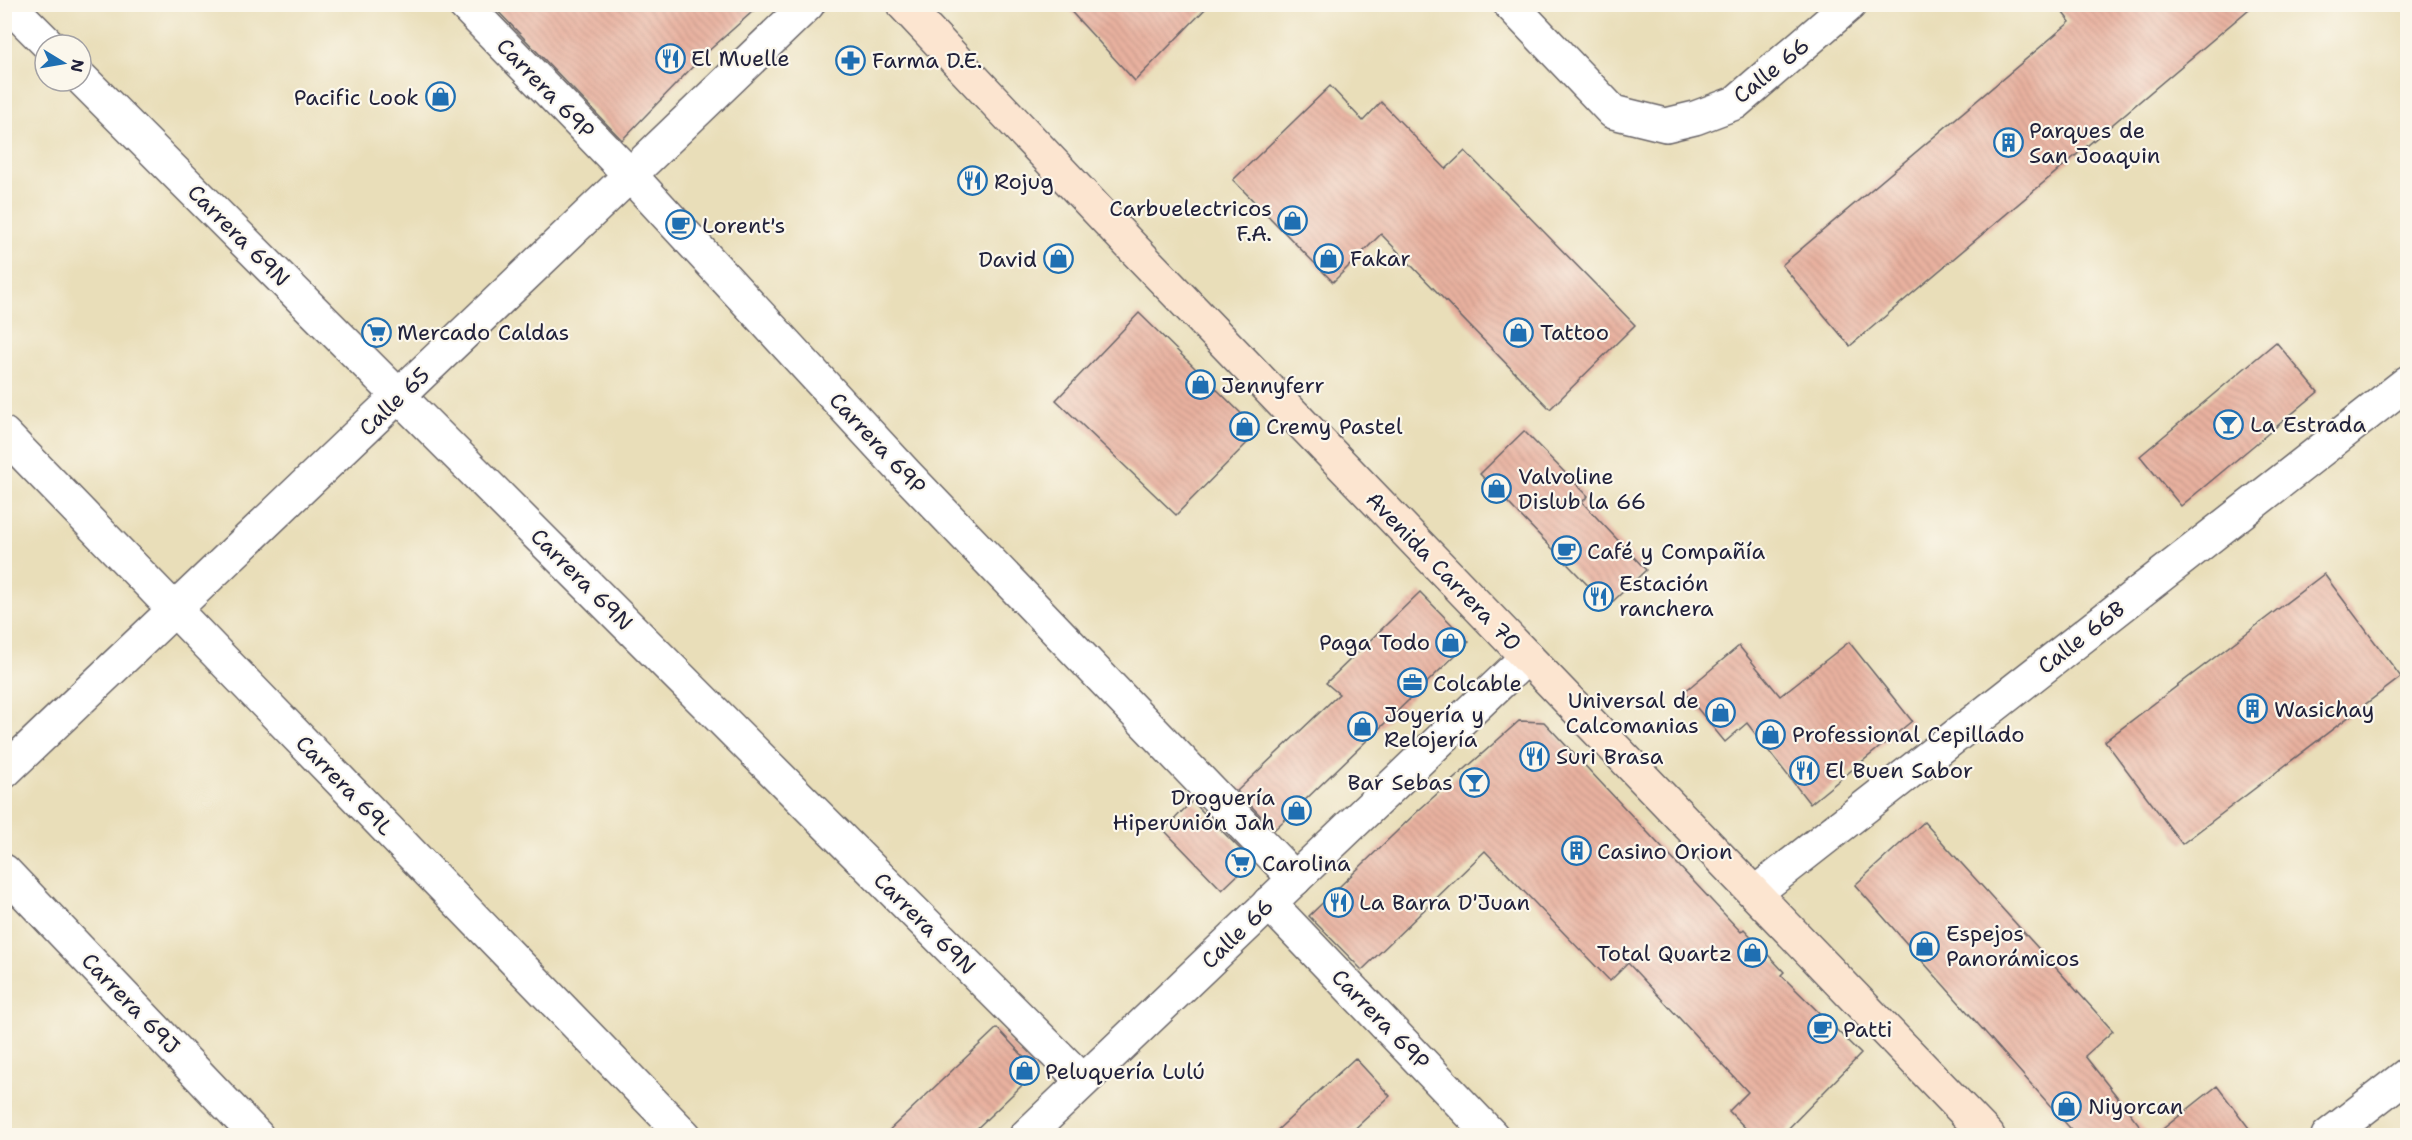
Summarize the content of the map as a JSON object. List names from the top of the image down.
{
  "streets": {
    "main road": ["Avenida Carrera 70"],
    "street": [
      "Calle 66",
      "Carrera 69P",
      "Carrera 69N",
      "Calle 65",
      "Calle 66B",
      "Carrera 69L",
      "Carrera 69J"
    ]
  },
  "crossings": [
    ["Calle 66", "Carrera 69P"],
    ["Calle 66", "Carrera 69N"],
    ["Calle 66", "Avenida Carrera 70"],
    ["Carrera 69P", "Calle 65"],
    ["Carrera 69N", "Calle 65"],
    ["Calle 65", "Carrera 69L"],
    ["Avenida Carrera 70", "Calle 66B"]
  ],
  "places": {
    "restaurant": [
      "El Muelle",
      "Rojug",
      "Estación ranchera",
      "Suri Brasa",
      "El Buen Sabor",
      "La Barra D'Juan"
    ],
    "pharmacy": ["Farma D.E."],
    "shop": [
      "Pacific Look",
      "Carbuelectricos F.A.",
      "Fakar",
      "David",
      "Tattoo",
      "Jennyferr",
      "Cremy Pastel",
      "Valvoline Dislub la 66",
      "Paga Todo",
      "Universal de Calcomanias",
      "Joyería y Relojería",
      "Professional Cepillado",
      "Droguería Hiperunión Jah",
      "Espejos Panorámicos",
      "Total Quartz",
      "Peluquería Lulú",
      "Niyorcan"
    ],
    "building": ["Parques de San Joaquin", "Wasichay", "Casino Orion"],
    "cafe": ["Lorent's", "Café y Compañía", "Patti"],
    "supermarket": ["Mercado Caldas", "Carolina"],
    "bar": ["La Estrada", "Bar Sebas"],
    "office": ["Colcable"]
  },
  "north": "right"
}
